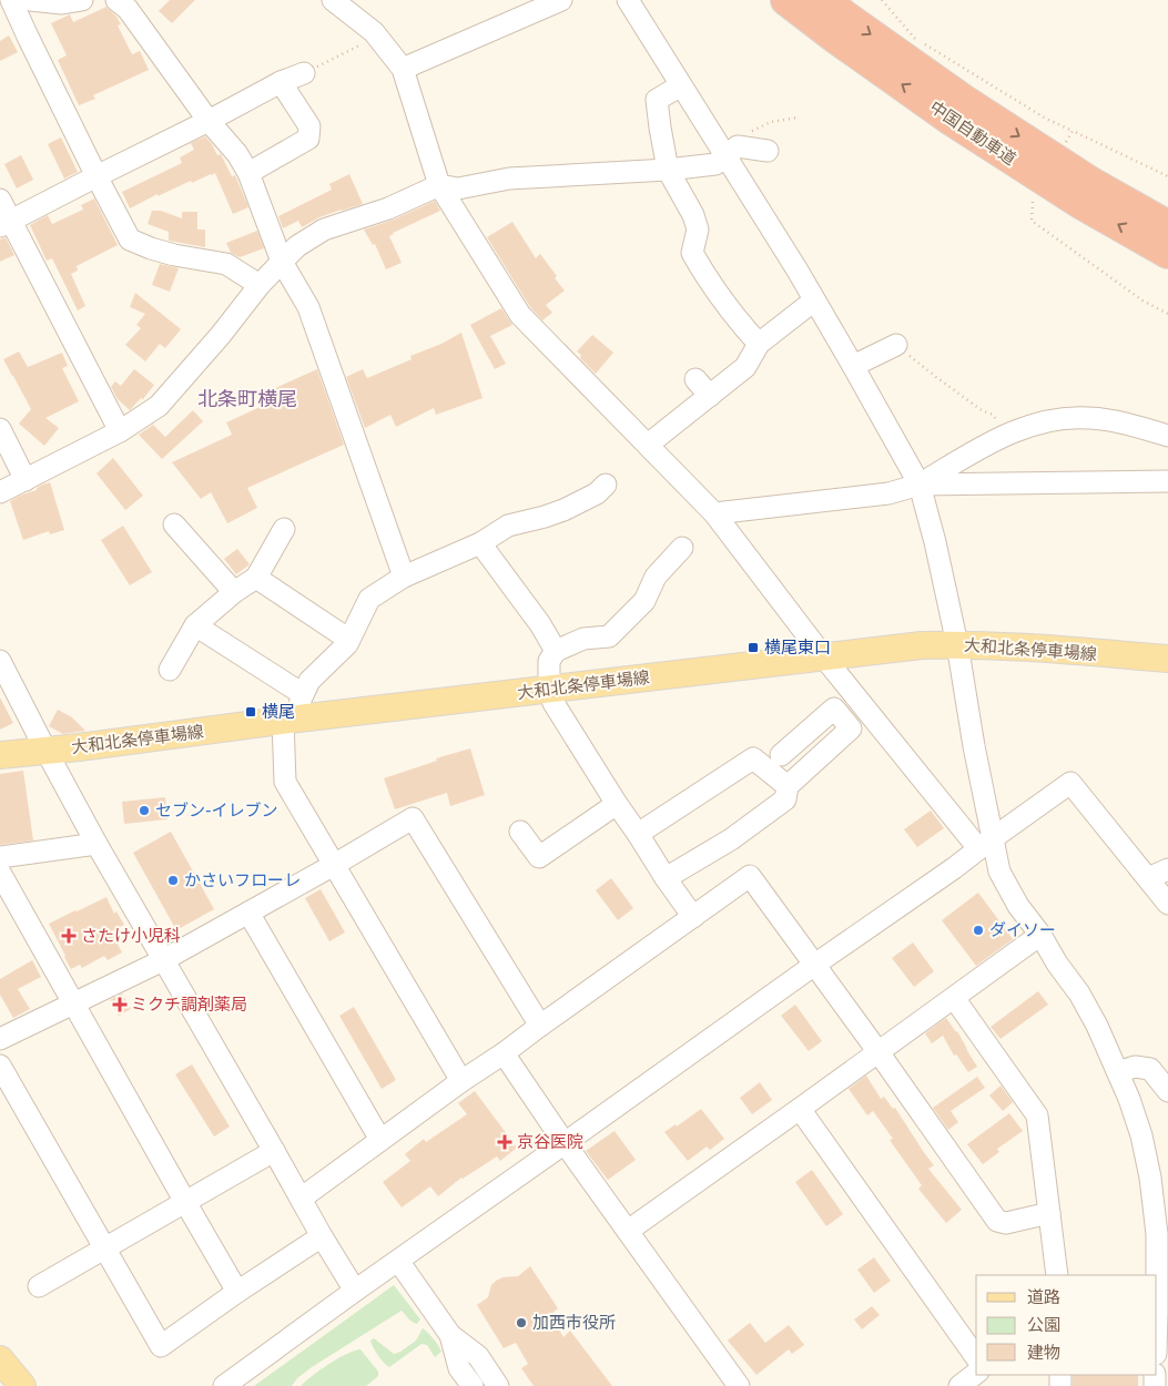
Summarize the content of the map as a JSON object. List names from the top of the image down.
{
  "streets": {
    "highway": ["中国自動車道"],
    "main road": ["大和北条停車場線"]
  },
  "districts": ["北条町横尾"],
  "places": {
    "transit": ["横尾東口", "横尾"],
    "other": [
      "セブン-イレブン",
      "かさいフローレ",
      "ダイソー",
      "加西市役所"
    ],
    "health": ["さたけ小児科", "ミクチ調剤薬局", "京谷医院"]
  },
  "legend": ["道路", "公園", "建物"]
}
